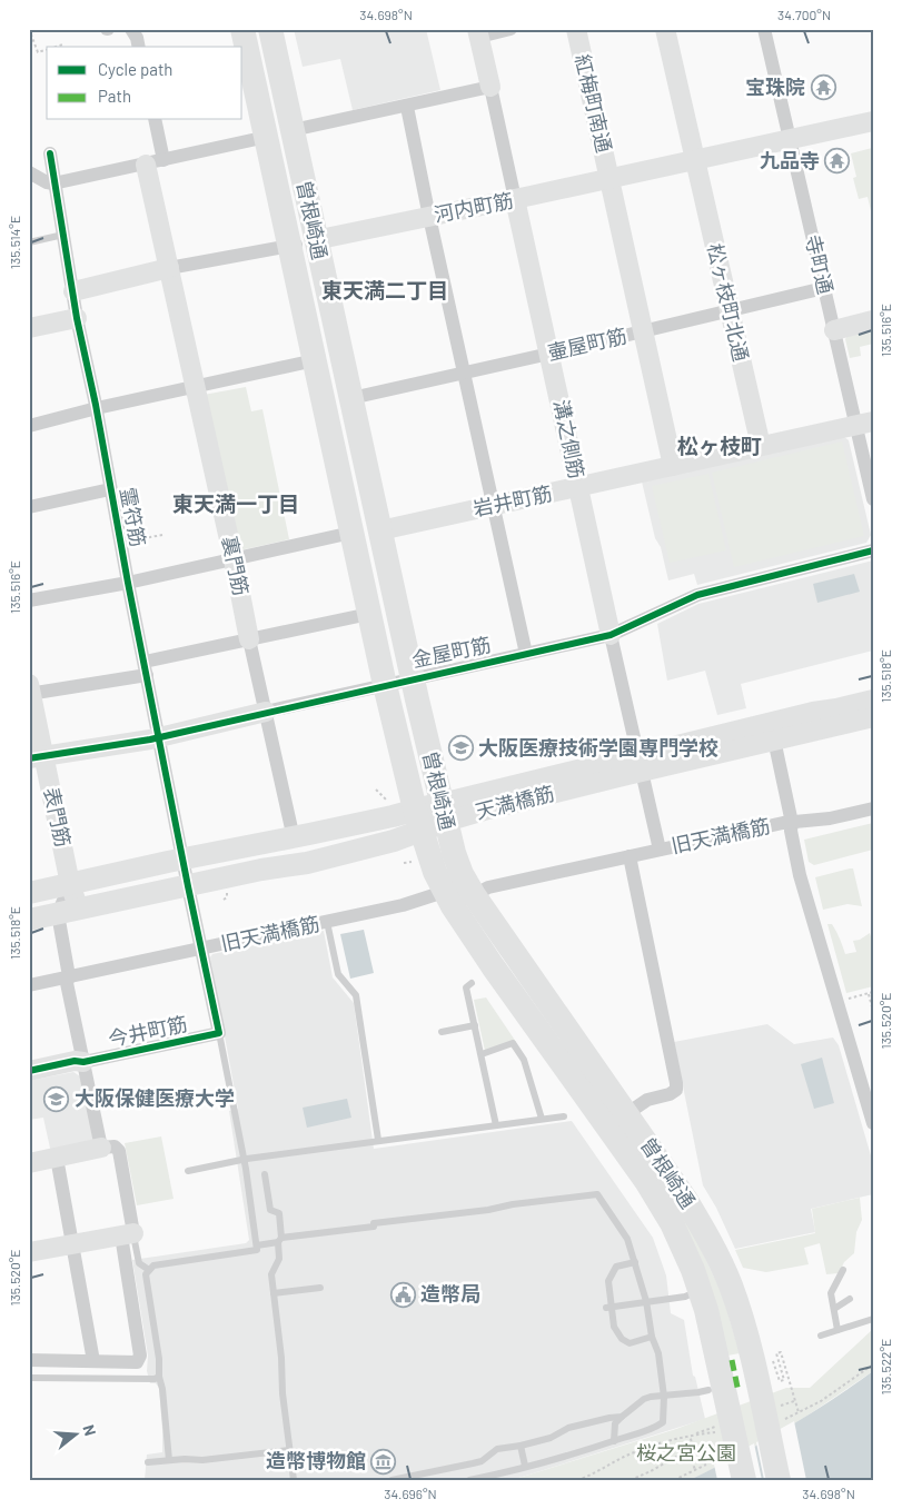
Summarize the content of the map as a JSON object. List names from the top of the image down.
{
  "streets": {
    "highway": ["曽根崎通"],
    "main road": ["天満橋筋"],
    "street": [
      "紅梅町南通",
      "河内町筋",
      "寺町通",
      "松ヶ枝町北通",
      "壷屋町筋",
      "溝之側筋",
      "岩井町筋",
      "霊符筋",
      "裏門筋",
      "金屋町筋",
      "表門筋",
      "旧天満橋筋",
      "今井町筋"
    ]
  },
  "crossings": [
    ["紅梅町南通", "河内町筋"],
    ["紅梅町南通", "壷屋町筋"],
    ["紅梅町南通", "岩井町筋"],
    ["河内町筋", "曽根崎通"],
    ["河内町筋", "寺町通"],
    ["河内町筋", "松ヶ枝町北通"],
    ["河内町筋", "溝之側筋"],
    ["河内町筋", "霊符筋"],
    ["河内町筋", "裏門筋"],
    ["曽根崎通", "壷屋町筋"],
    ["曽根崎通", "岩井町筋"],
    ["曽根崎通", "金屋町筋"],
    ["曽根崎通", "天満橋筋"],
    ["曽根崎通", "旧天満橋筋"],
    ["寺町通", "壷屋町筋"],
    ["寺町通", "岩井町筋"],
    ["松ヶ枝町北通", "壷屋町筋"],
    ["松ヶ枝町北通", "岩井町筋"],
    ["壷屋町筋", "溝之側筋"],
    ["溝之側筋", "岩井町筋"],
    ["溝之側筋", "金屋町筋"],
    ["溝之側筋", "天満橋筋"],
    ["溝之側筋", "旧天満橋筋"],
    ["霊符筋", "金屋町筋"],
    ["霊符筋", "天満橋筋"],
    ["霊符筋", "旧天満橋筋"],
    ["霊符筋", "今井町筋"],
    ["裏門筋", "金屋町筋"],
    ["裏門筋", "天満橋筋"],
    ["金屋町筋", "表門筋"],
    ["天満橋筋", "表門筋"]
  ],
  "districts": ["東天満二丁目", "松ヶ枝町", "東天満一丁目"],
  "parks": ["桜之宮公園"],
  "places": {
    "temple": ["宝珠院", "九品寺"],
    "school or university": ["大阪医療技術学園専門学校", "大阪保健医療大学"],
    "public building": ["造幣局"],
    "museum": ["造幣博物館"]
  },
  "legend": ["Cycle path", "Path"],
  "north": "right",
  "coordinates": [
    "34.698°N",
    "34.700°N",
    "135.514°E",
    "135.516°E",
    "135.518°E",
    "135.520°E",
    "135.522°E",
    "34.696°N"
  ]
}
